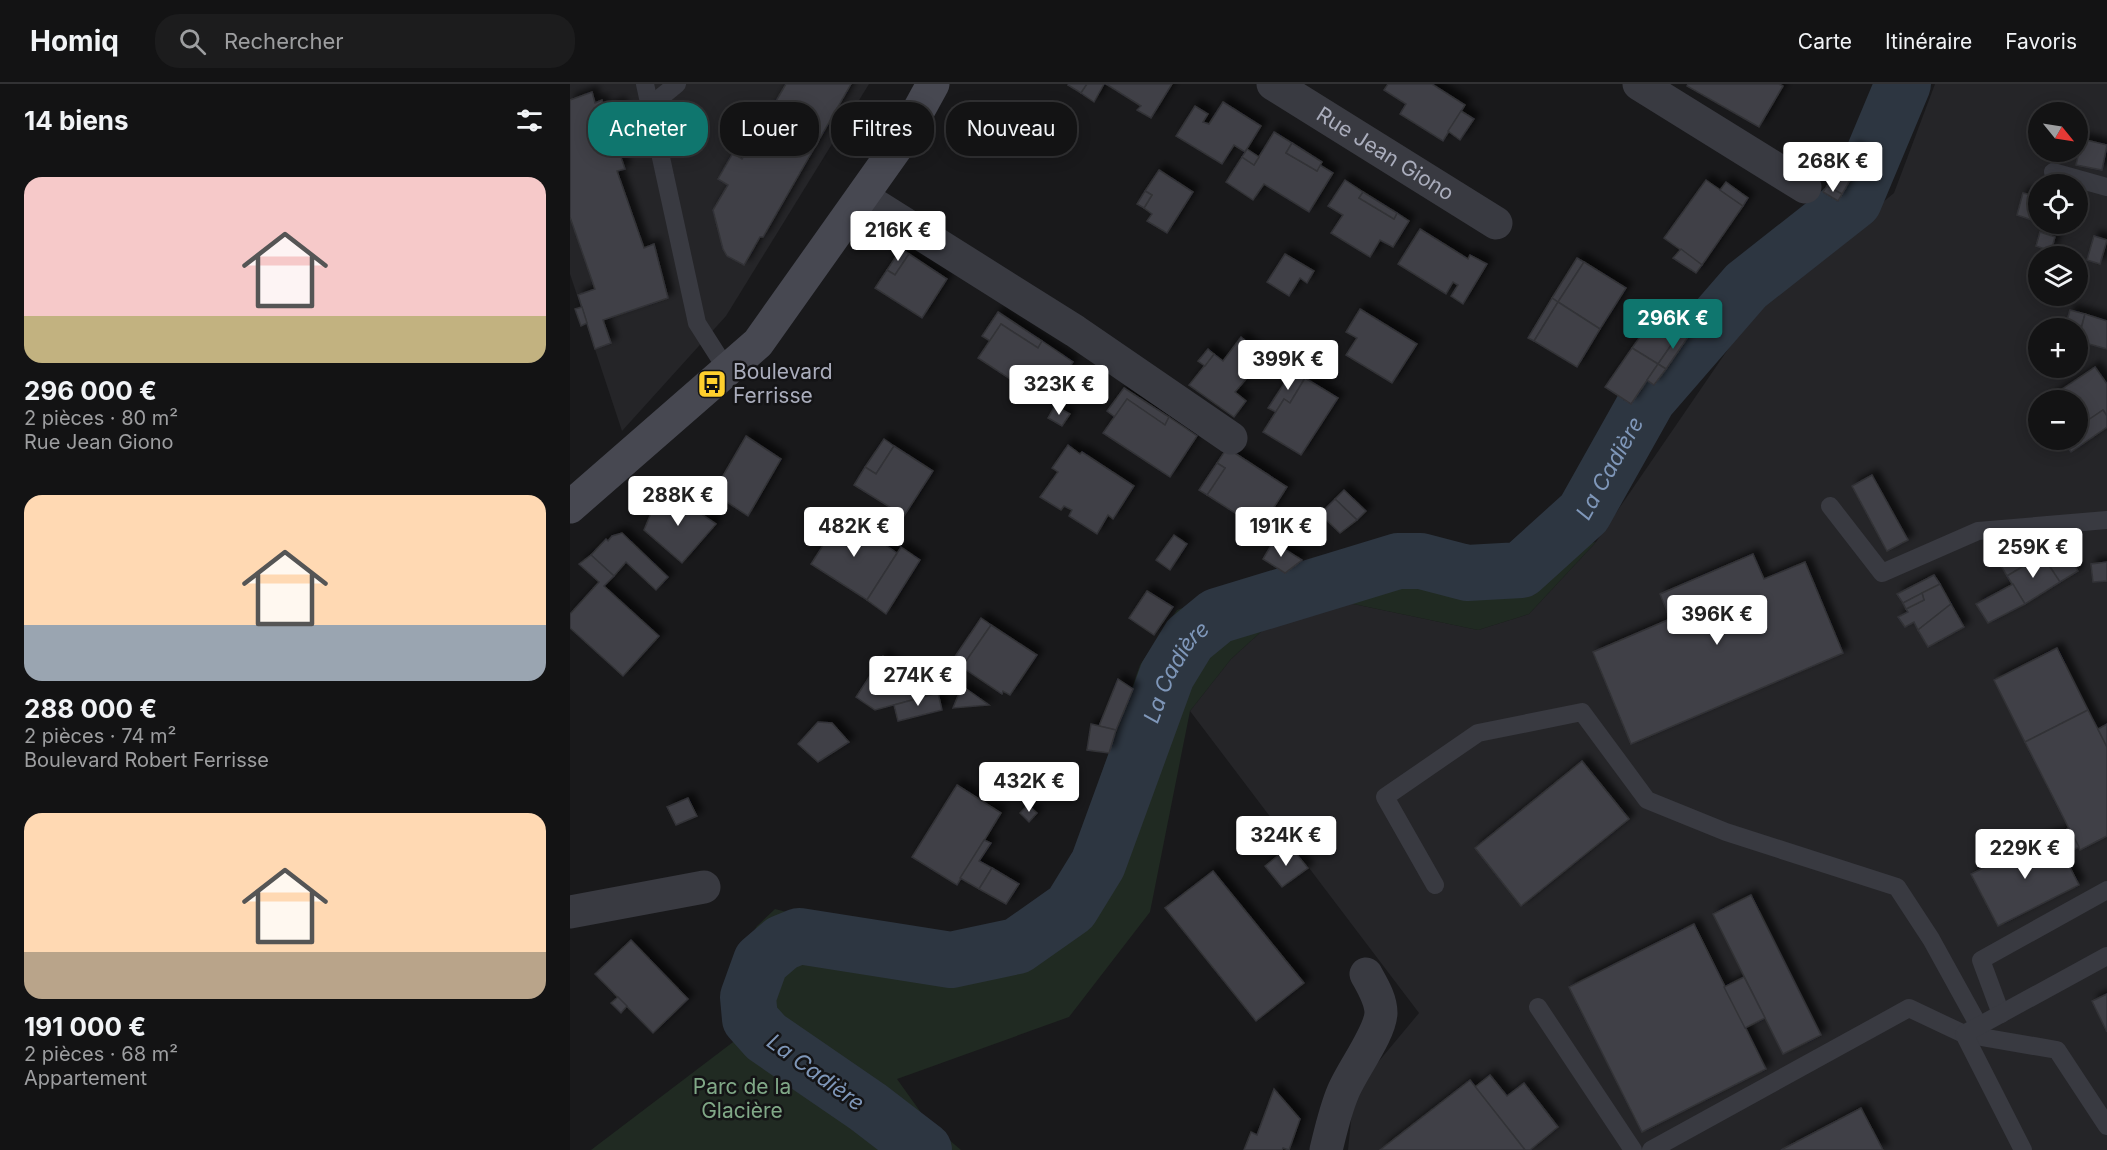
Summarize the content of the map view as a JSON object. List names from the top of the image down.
{
  "streets": {
    "street": ["Rue Jean Giono"]
  },
  "water": ["La Cadière"],
  "parks": ["Parc de la Glacière"],
  "places": {
    "bus stop": ["Boulevard Ferrisse"]
  },
  "north": "bottom right",
  "page": {
    "header": "Homiq",
    "search": "Rechercher",
    "nav": ["Carte", "Itinéraire", "Favoris"],
    "heading": "14 biens",
    "map_buttons": ["+", "−"],
    "chip": [
      "Acheter",
      "Louer",
      "Filtres",
      "Nouveau"
    ],
    "price": [
      "268K €",
      "216K €",
      "296K €",
      "399K €",
      "323K €",
      "288K €",
      "482K €",
      "191K €",
      "259K €",
      "396K €",
      "274K €",
      "432K €",
      "324K €",
      "229K €"
    ],
    "list": [
      {
        "name": "296 000 €",
        "note": "2 pièces · 80 m² · Rue Jean Giono"
      },
      {
        "name": "288 000 €",
        "note": "2 pièces · 74 m² · Boulevard Robert Ferrisse"
      },
      {
        "name": "191 000 €",
        "note": "2 pièces · 68 m² · Appartement"
      }
    ]
  }
}
